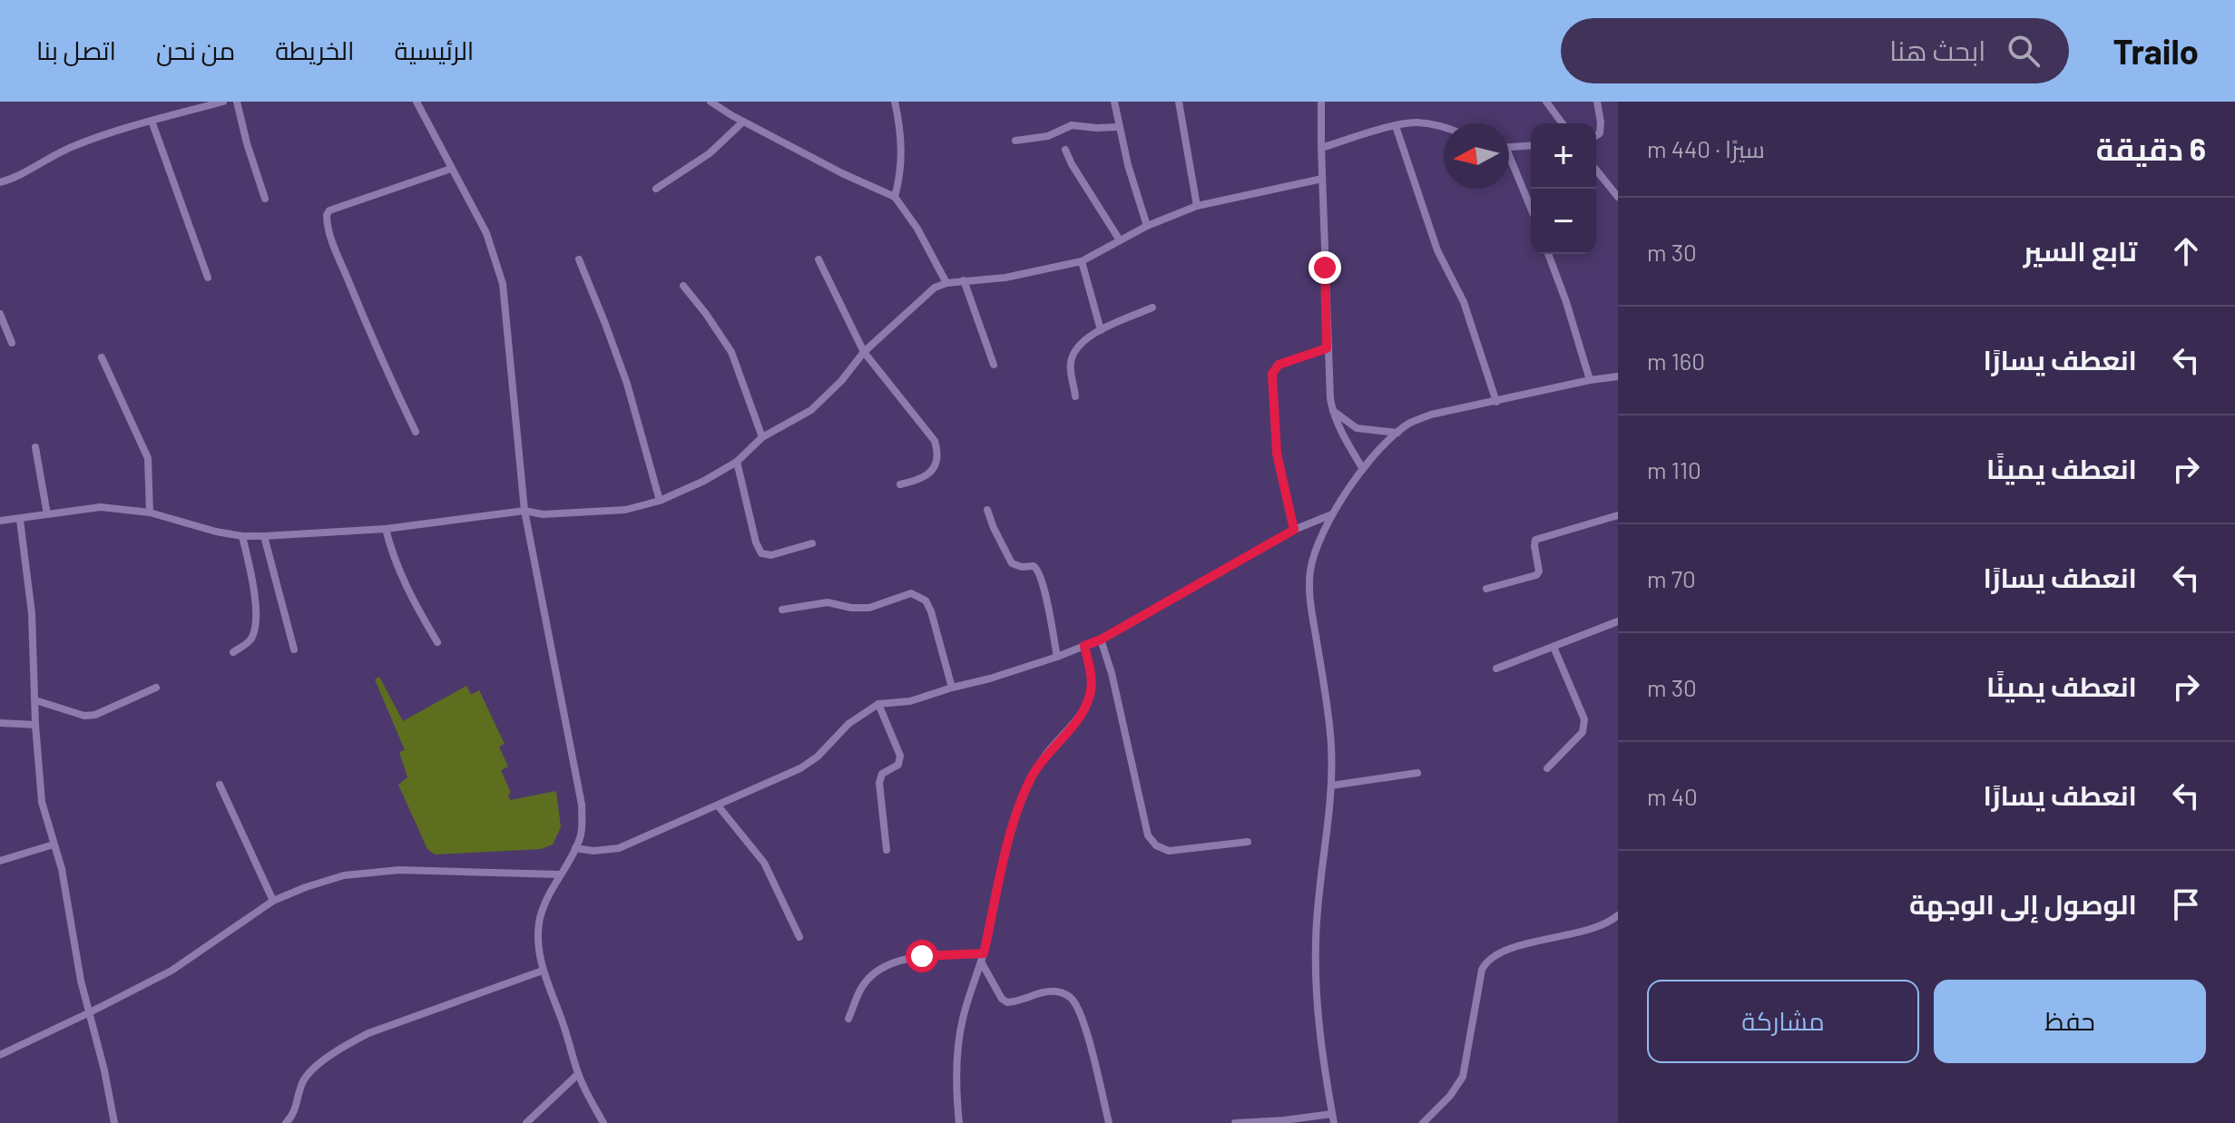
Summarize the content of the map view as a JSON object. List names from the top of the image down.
{
  "north": "left",
  "page": {
    "header": "Trailo",
    "search": "ابحث هنا",
    "nav": [
      "الرئيسية",
      "الخريطة",
      "من نحن",
      "اتصل بنا"
    ],
    "heading": ["6 دقيقة", "سيرًا · 440 m"],
    "map_buttons": ["+", "−"],
    "list": [
      ["تابع السير", "30 m"],
      ["انعطف يسارًا", "160 m"],
      ["انعطف يمينًا", "110 m"],
      ["انعطف يسارًا", "70 m"],
      ["انعطف يمينًا", "30 m"],
      ["انعطف يسارًا", "40 m"],
      "الوصول إلى الوجهة"
    ],
    "buttons": ["حفظ", "مشاركة"]
  }
}
